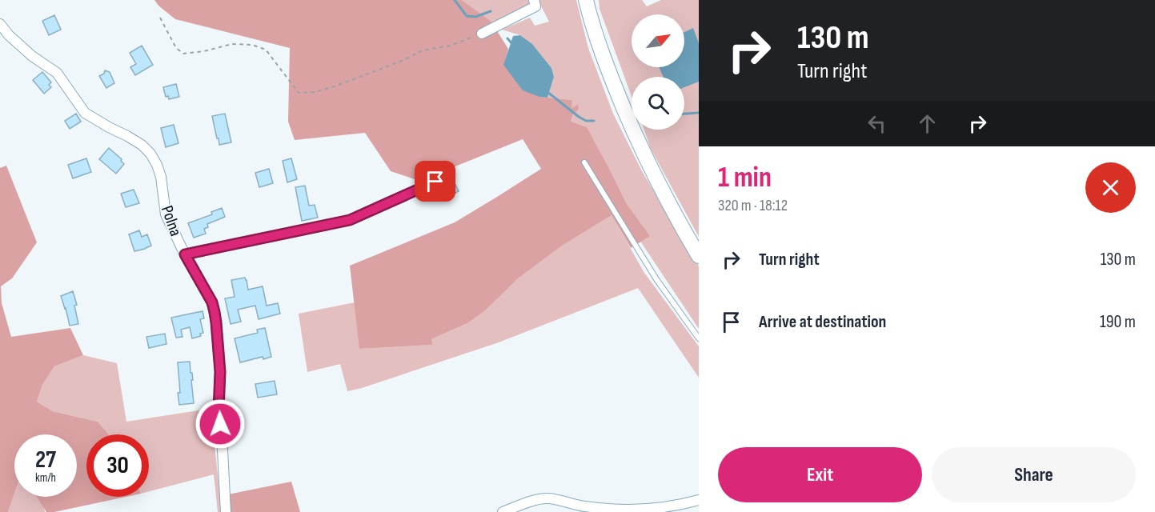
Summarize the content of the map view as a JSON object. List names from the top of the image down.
{
  "streets": {
    "street": ["Polna"]
  },
  "north": "top right",
  "page": {
    "turn": ["130 m", "Turn right"],
    "heading": ["1 min", "320 m · 18:12"],
    "list": [
      {
        "name": "Turn right",
        "value": "130 m"
      },
      {
        "name": "Arrive at destination",
        "value": "190 m"
      }
    ],
    "speed": "27 km/h",
    "limit": "30",
    "buttons": ["Exit", "Share"]
  }
}
